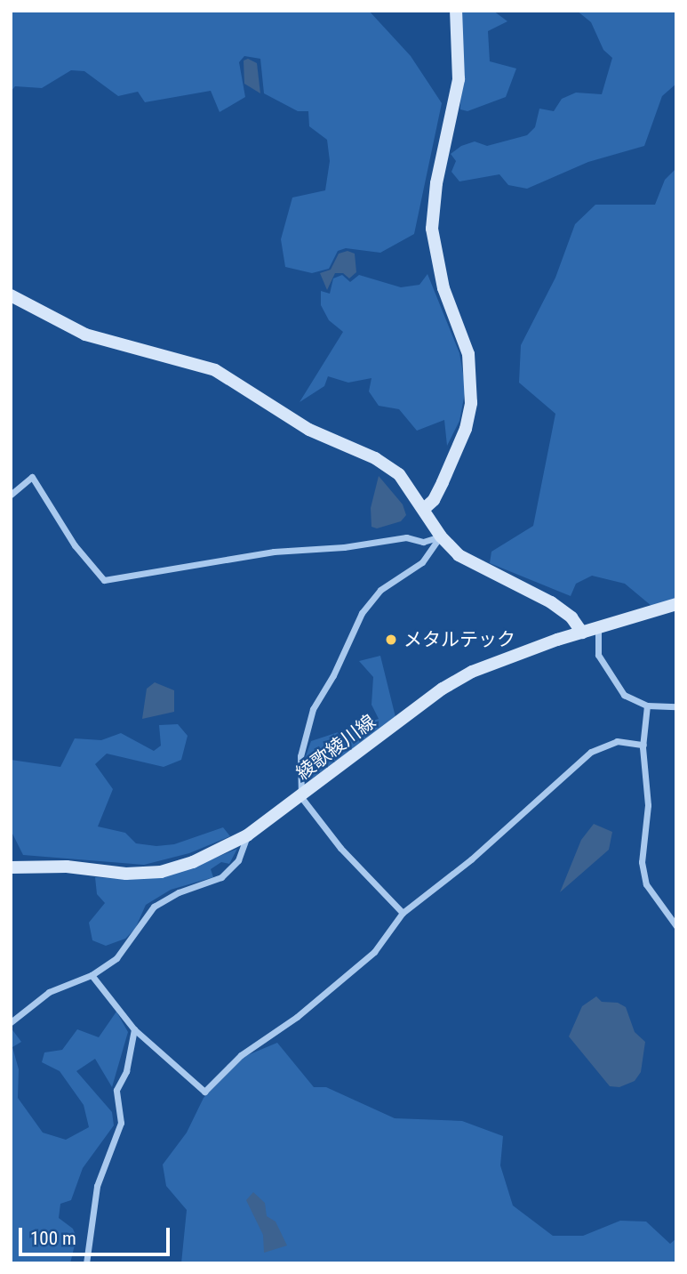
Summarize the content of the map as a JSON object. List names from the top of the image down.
{
  "streets": {
    "street": ["綾歌綾川線"]
  },
  "places": ["メタルテック"],
  "scale_bar": "100 m"
}
